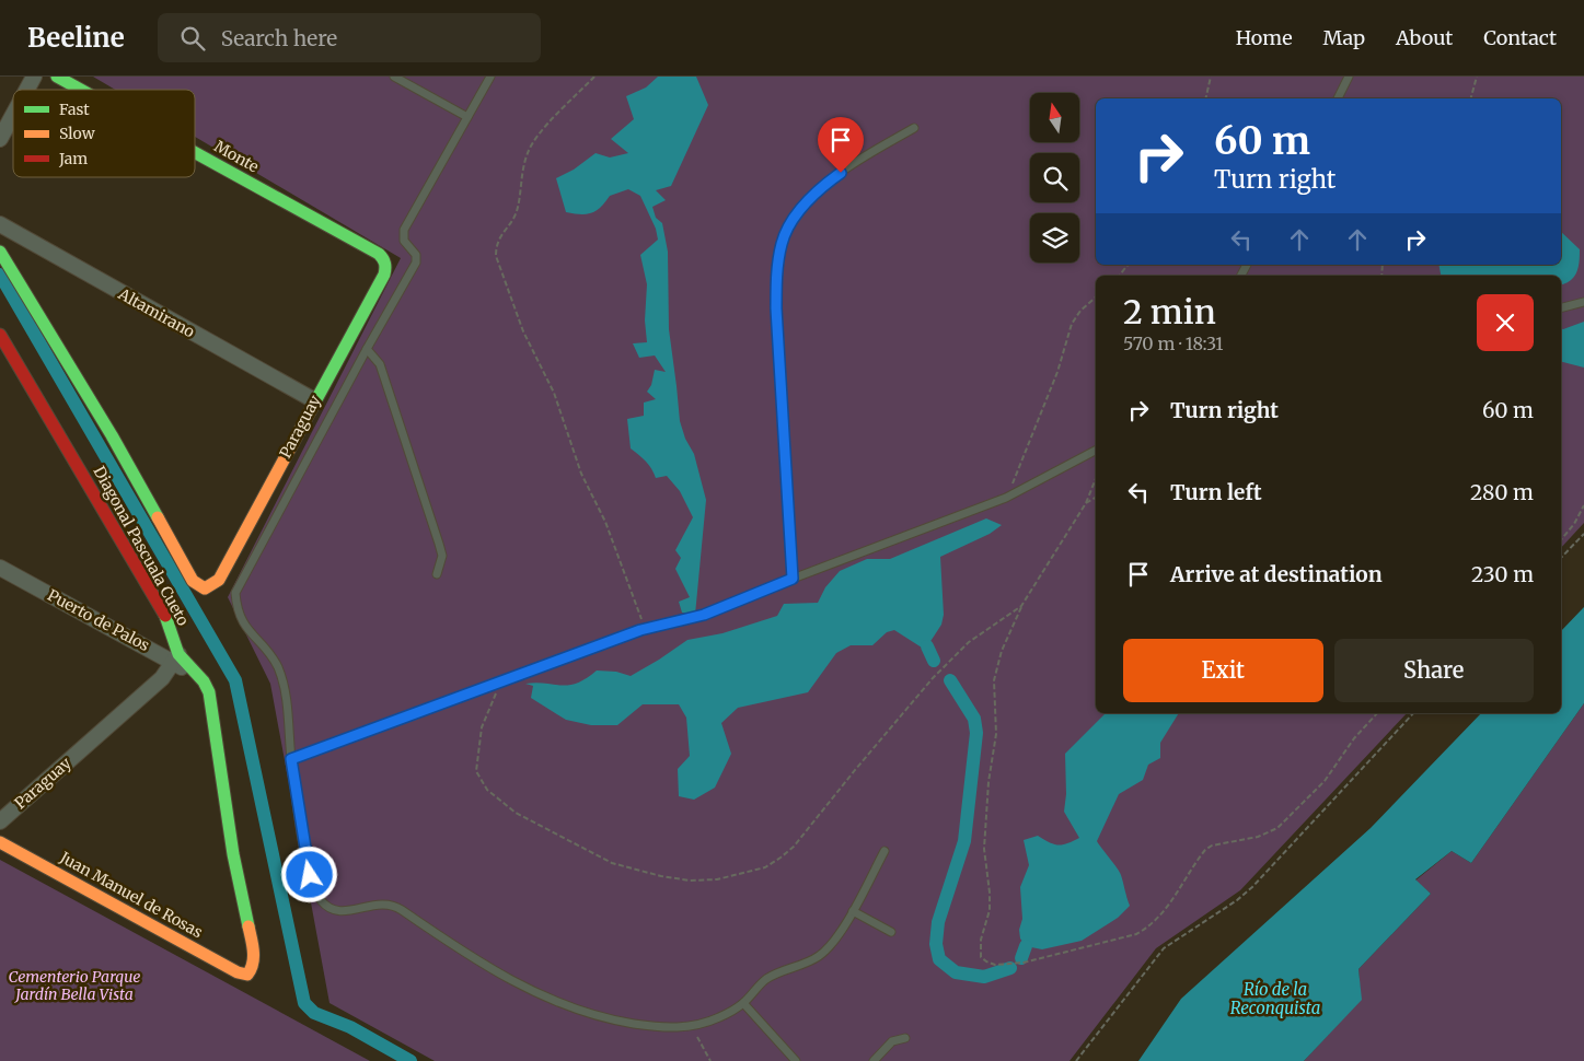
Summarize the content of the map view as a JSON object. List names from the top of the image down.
{
  "streets": {
    "street": [
      "Monte",
      "Altamirano",
      "Paraguay",
      "Diagonal Pascuala Cueto",
      "Puerto de Palos",
      "Juan Manuel de Rosas"
    ]
  },
  "crossings": [
    ["Monte", "Paraguay"],
    ["Altamirano", "Paraguay"],
    ["Paraguay", "Diagonal Pascuala Cueto"],
    ["Paraguay", "Puerto de Palos"],
    ["Diagonal Pascuala Cueto", "Puerto de Palos"],
    ["Puerto de Palos", "Juan Manuel de Rosas"]
  ],
  "water": ["Río de la Reconquista"],
  "parks": ["Cementerio Parque Jardín Bella Vista"],
  "legend": ["Fast", "Slow", "Jam"],
  "north": "top",
  "page": {
    "header": "Beeline",
    "search": "Search here",
    "nav": [
      "Home",
      "Map",
      "About",
      "Contact"
    ],
    "turn": ["60 m", "Turn right"],
    "heading": ["2 min", "570 m · 18:31"],
    "list": [
      {
        "name": "Turn right",
        "value": "60 m"
      },
      {
        "name": "Turn left",
        "value": "280 m"
      },
      {
        "name": "Arrive at destination",
        "value": "230 m"
      }
    ],
    "buttons": ["Exit", "Share"]
  }
}
